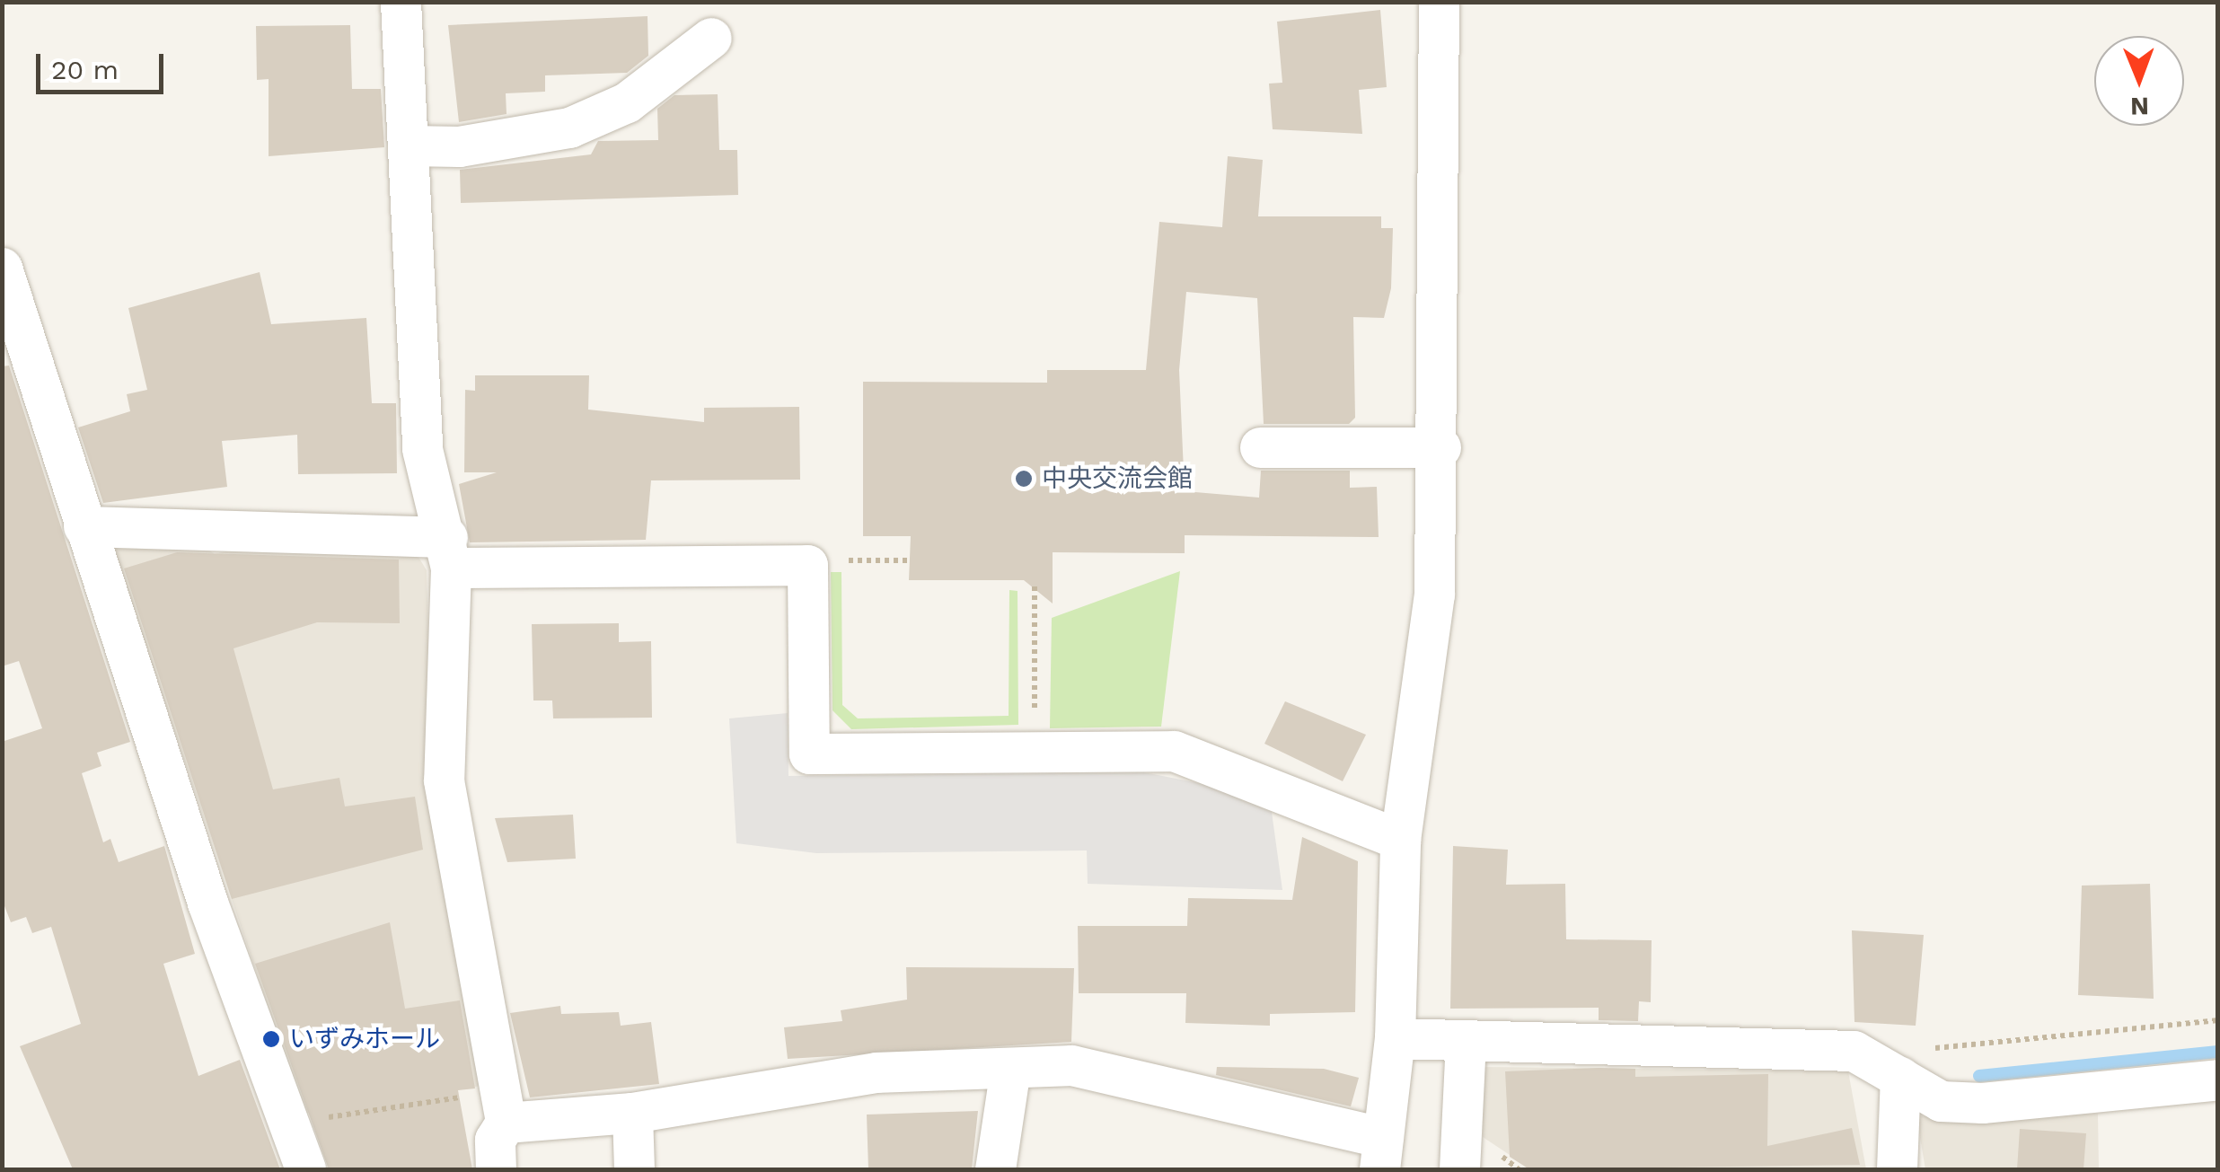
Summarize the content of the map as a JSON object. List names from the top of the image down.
{
  "places": ["中央交流会館", "いずみホール"],
  "scale_bar": "20 m",
  "north": "bottom"
}
